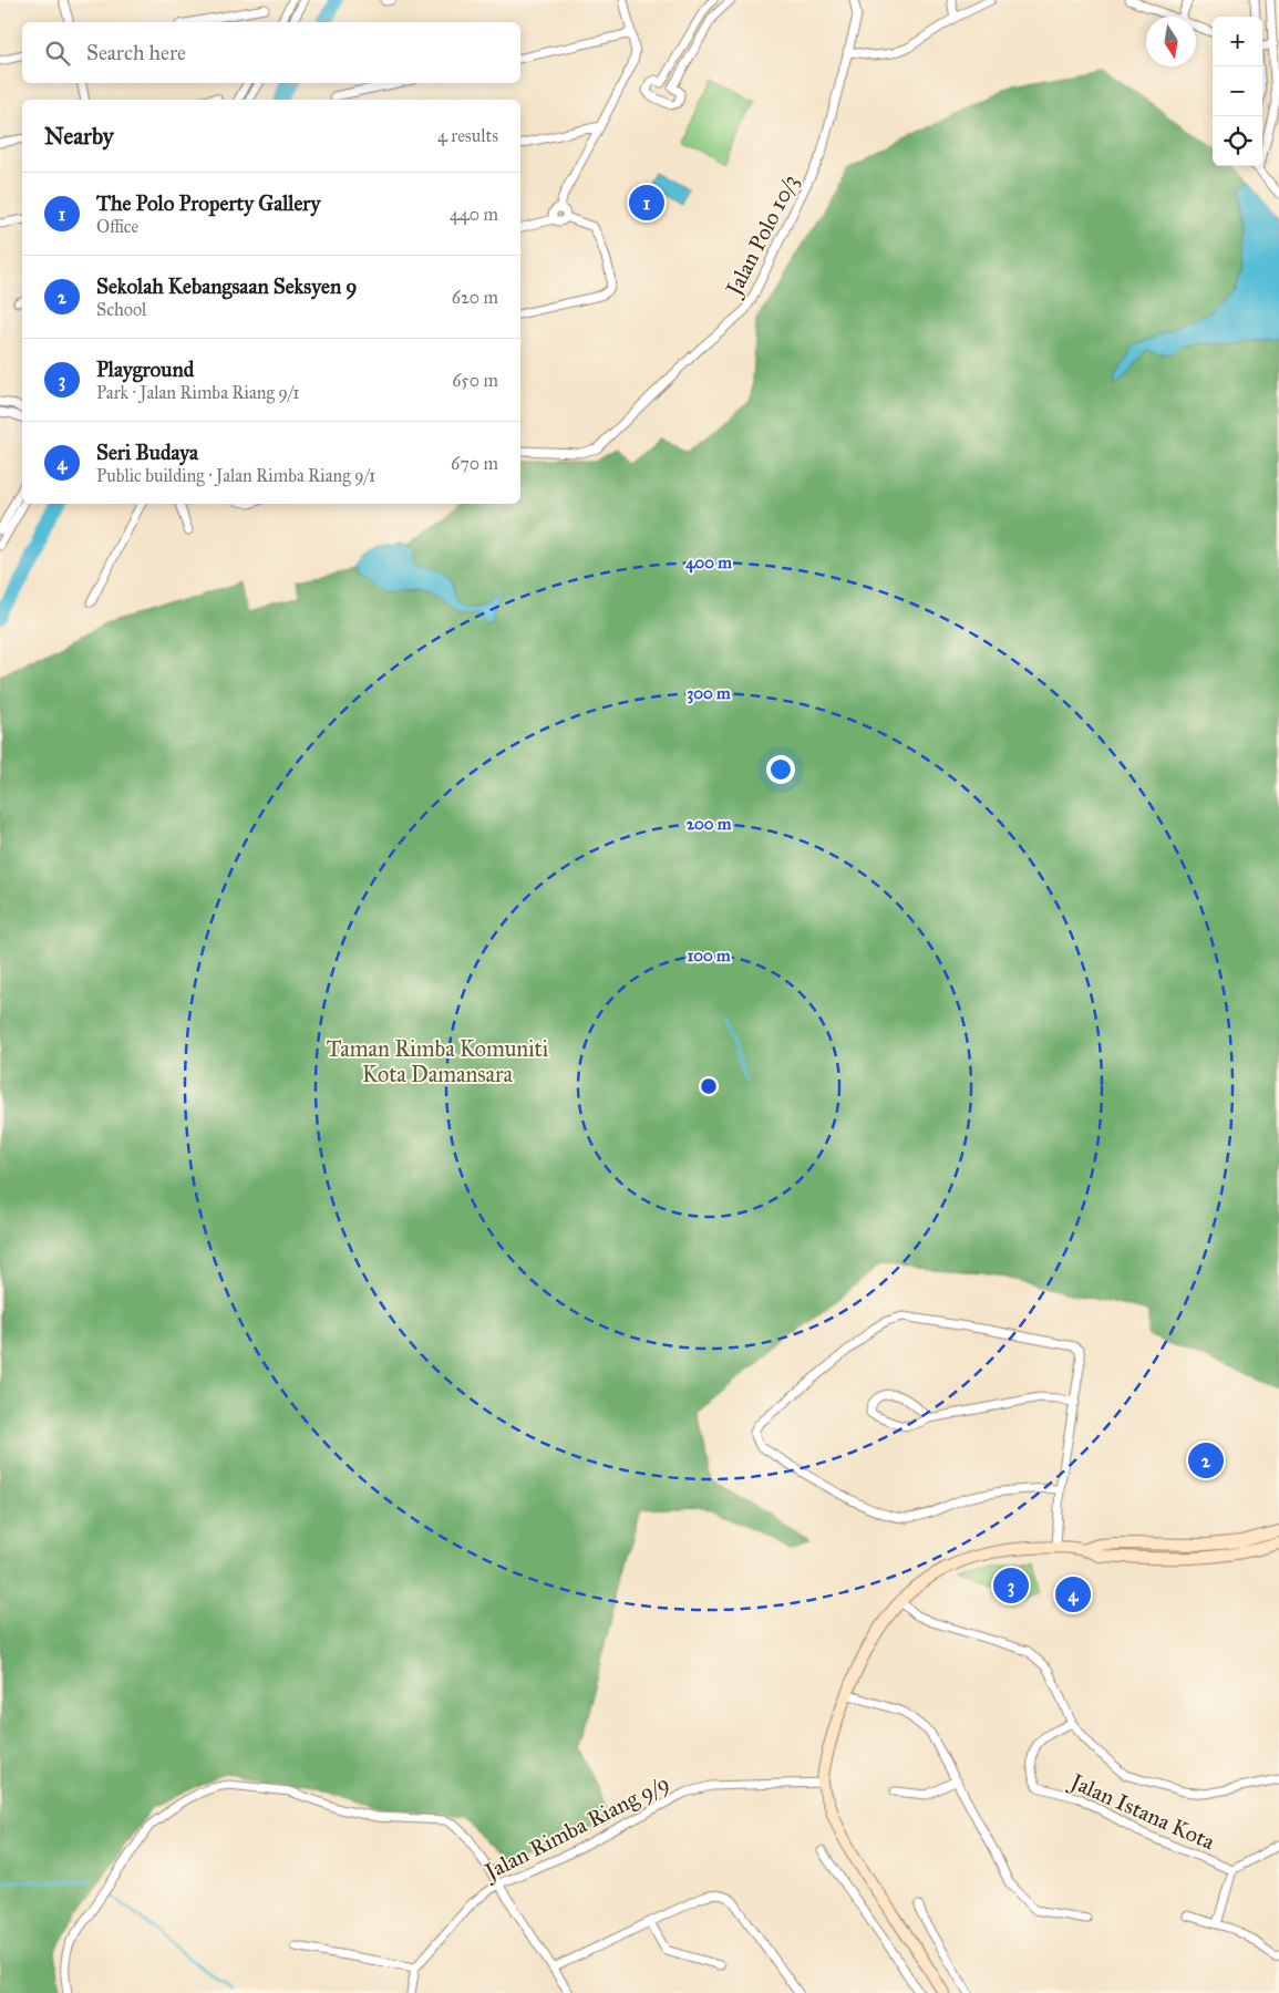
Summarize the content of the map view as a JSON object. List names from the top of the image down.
{
  "streets": {
    "street": ["Jalan Polo 10/3", "Jalan Istana Kota", "Jalan Rimba Riang 9/9"]
  },
  "parks": ["Taman Rimba Komuniti Kota Damansara"],
  "north": "bottom",
  "page": {
    "map_buttons": ["+", "−"],
    "search": "Search here",
    "heading": ["Nearby", "4 results"],
    "list": [
      {
        "mark": "1",
        "name": "The Polo Property Gallery",
        "note": "Office",
        "value": "440 m"
      },
      {
        "mark": "2",
        "name": "Sekolah Kebangsaan Seksyen 9",
        "note": "School",
        "value": "620 m"
      },
      {
        "mark": "3",
        "name": "Playground",
        "note": "Park · Jalan Rimba Riang 9/1",
        "value": "650 m"
      },
      {
        "mark": "4",
        "name": "Seri Budaya",
        "note": "Public building · Jalan Rimba Riang 9/1",
        "value": "670 m"
      }
    ],
    "pins": [
      "1",
      "2",
      "3",
      "4"
    ]
  },
  "rings": [
    "400 m",
    "300 m",
    "200 m",
    "100 m"
  ]
}
